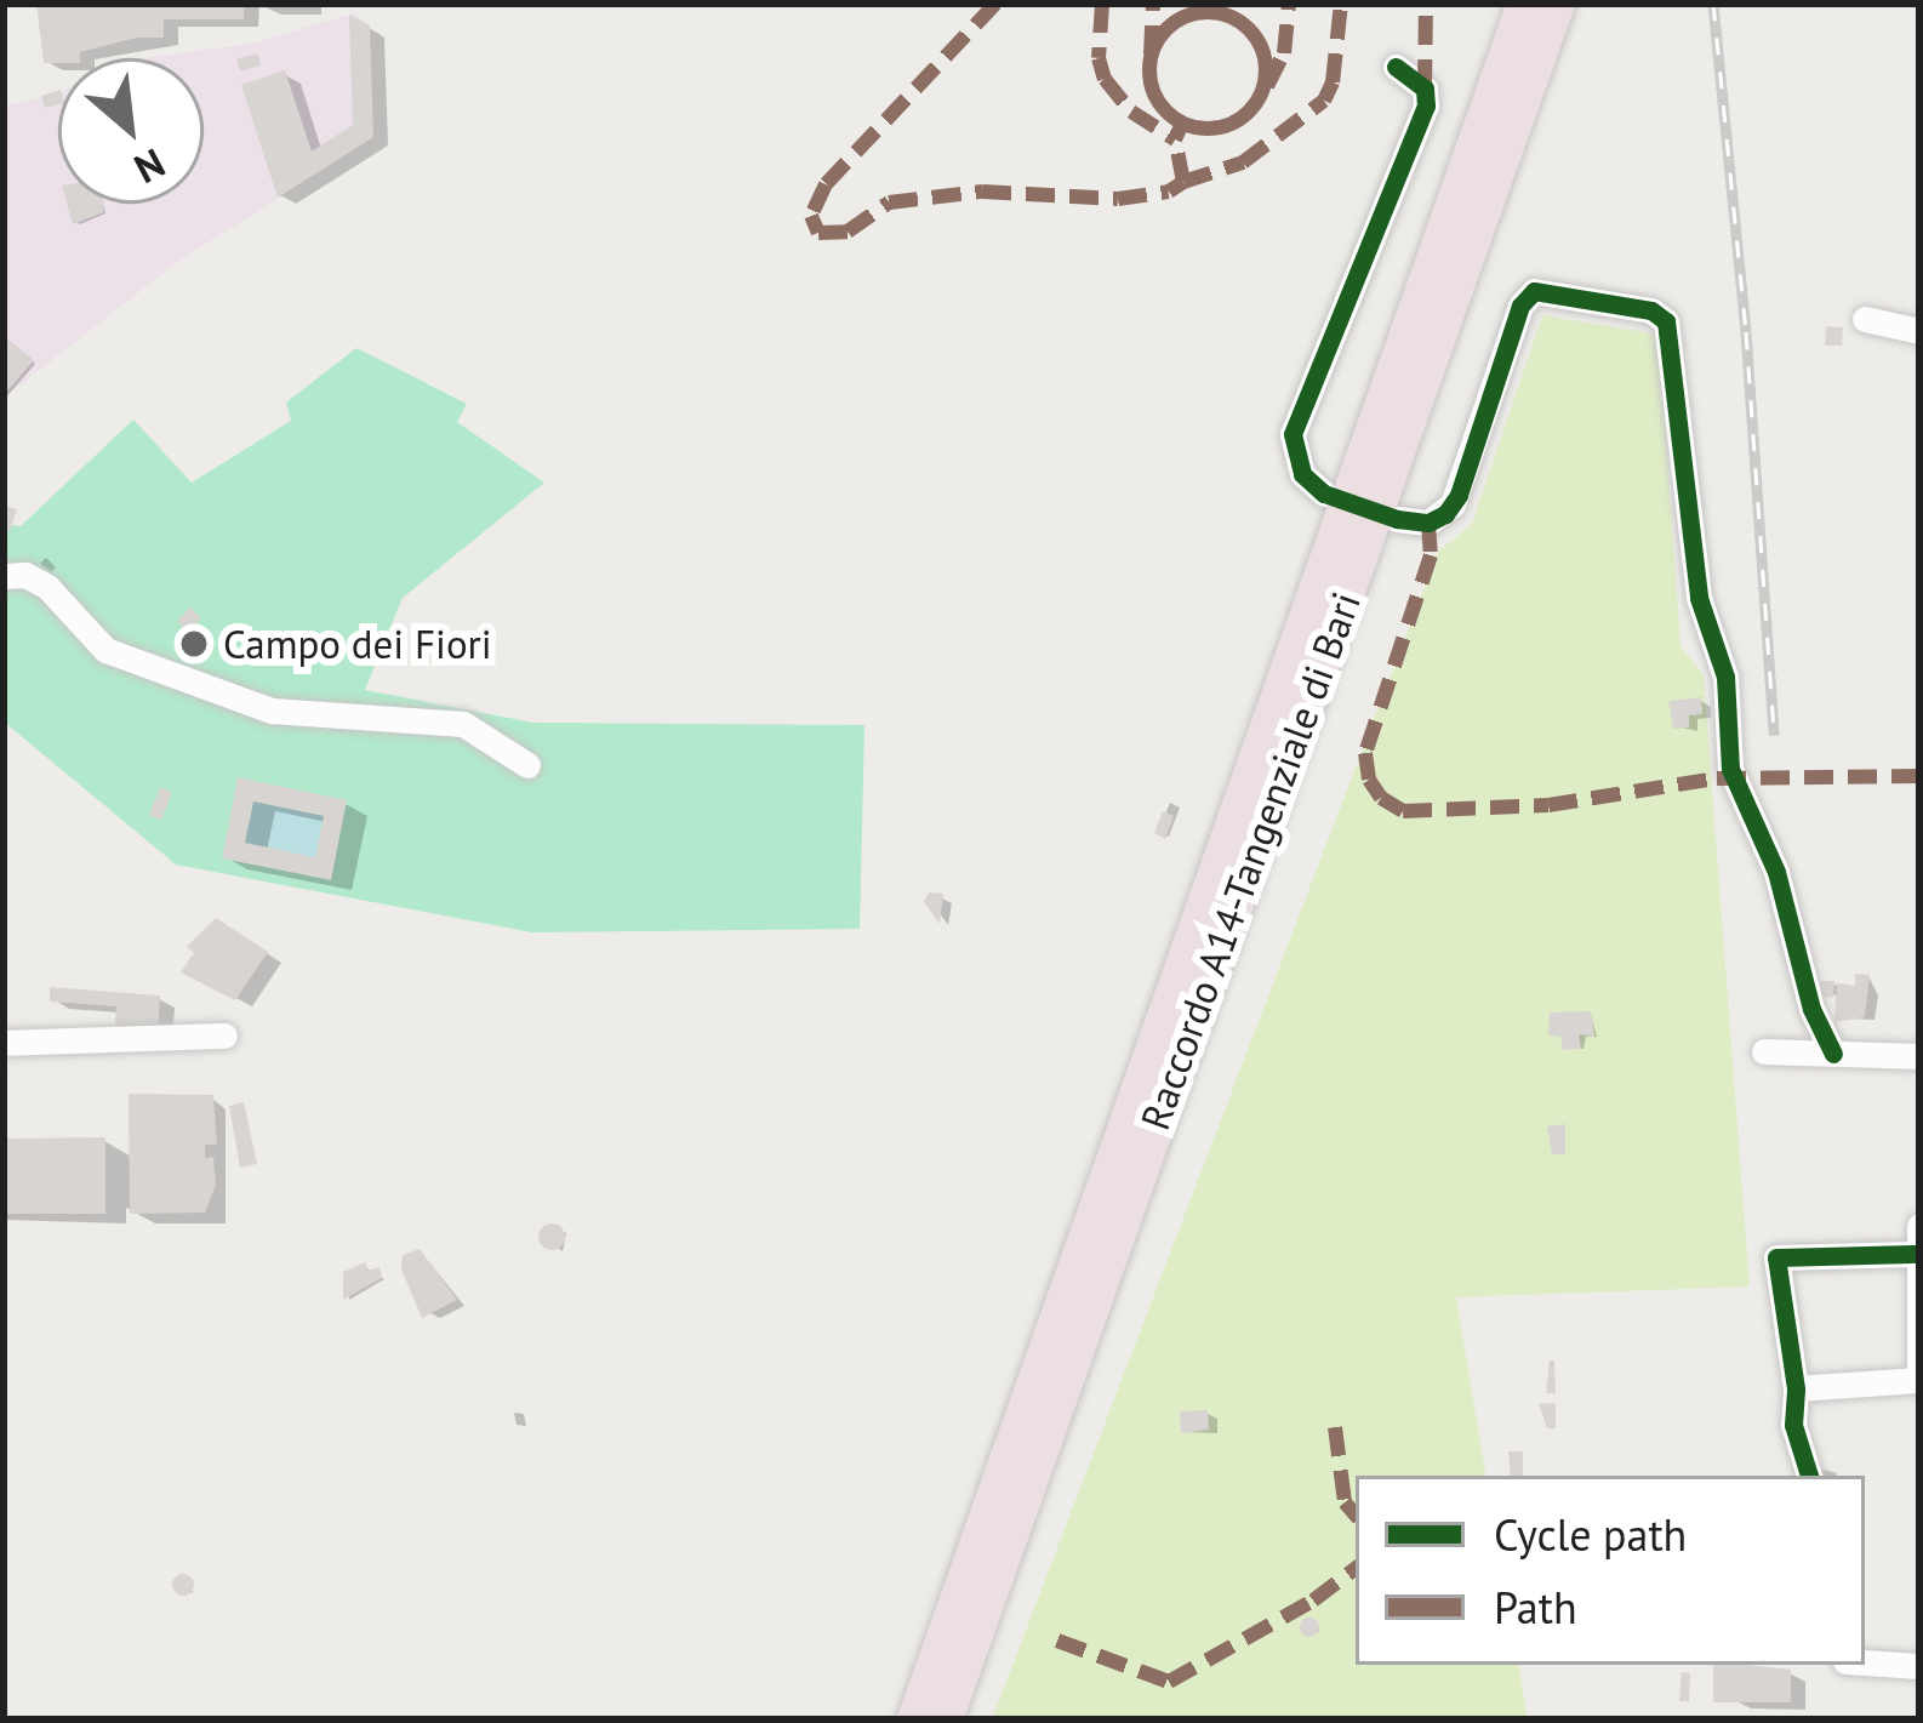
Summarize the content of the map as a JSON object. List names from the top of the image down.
{
  "streets": {
    "highway": ["Raccordo A14-Tangenziale di Bari"]
  },
  "places": ["Campo dei Fiori"],
  "legend": ["Cycle path", "Path"],
  "north": "bottom right"
}
